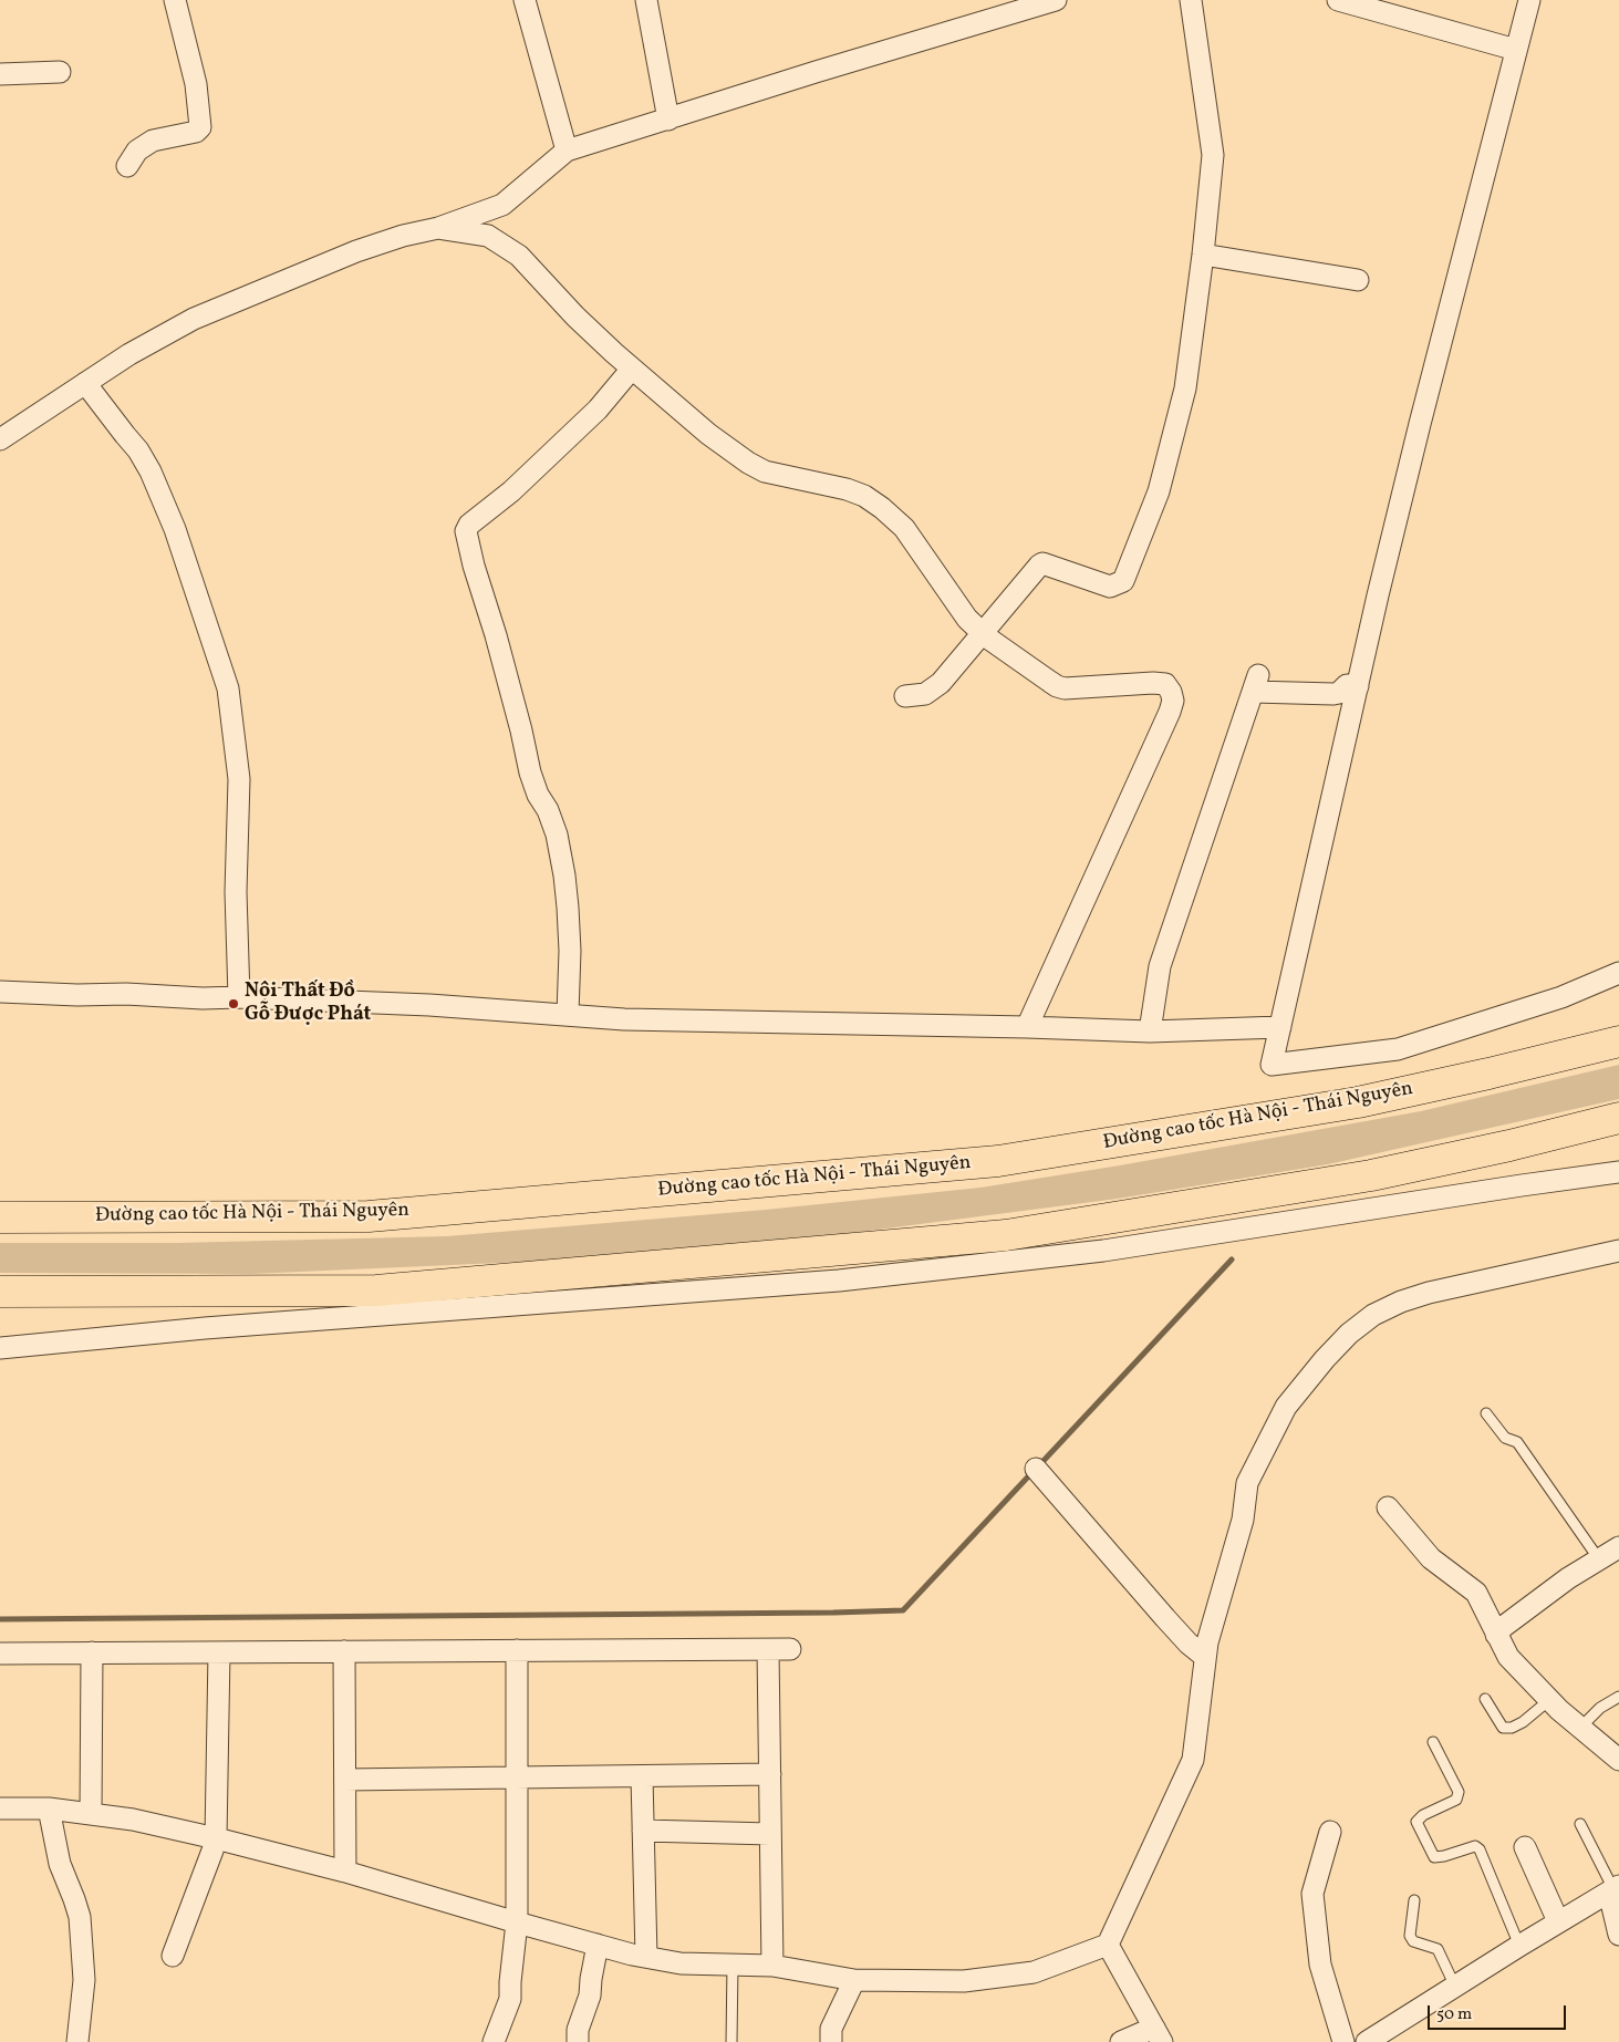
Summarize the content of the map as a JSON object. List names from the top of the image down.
{
  "streets": {
    "highway": ["Đường cao tốc Hà Nội - Thái Nguyên"]
  },
  "places": ["Nội Thất Đồ Gỗ Được Phát"],
  "scale_bar": "50 m"
}
